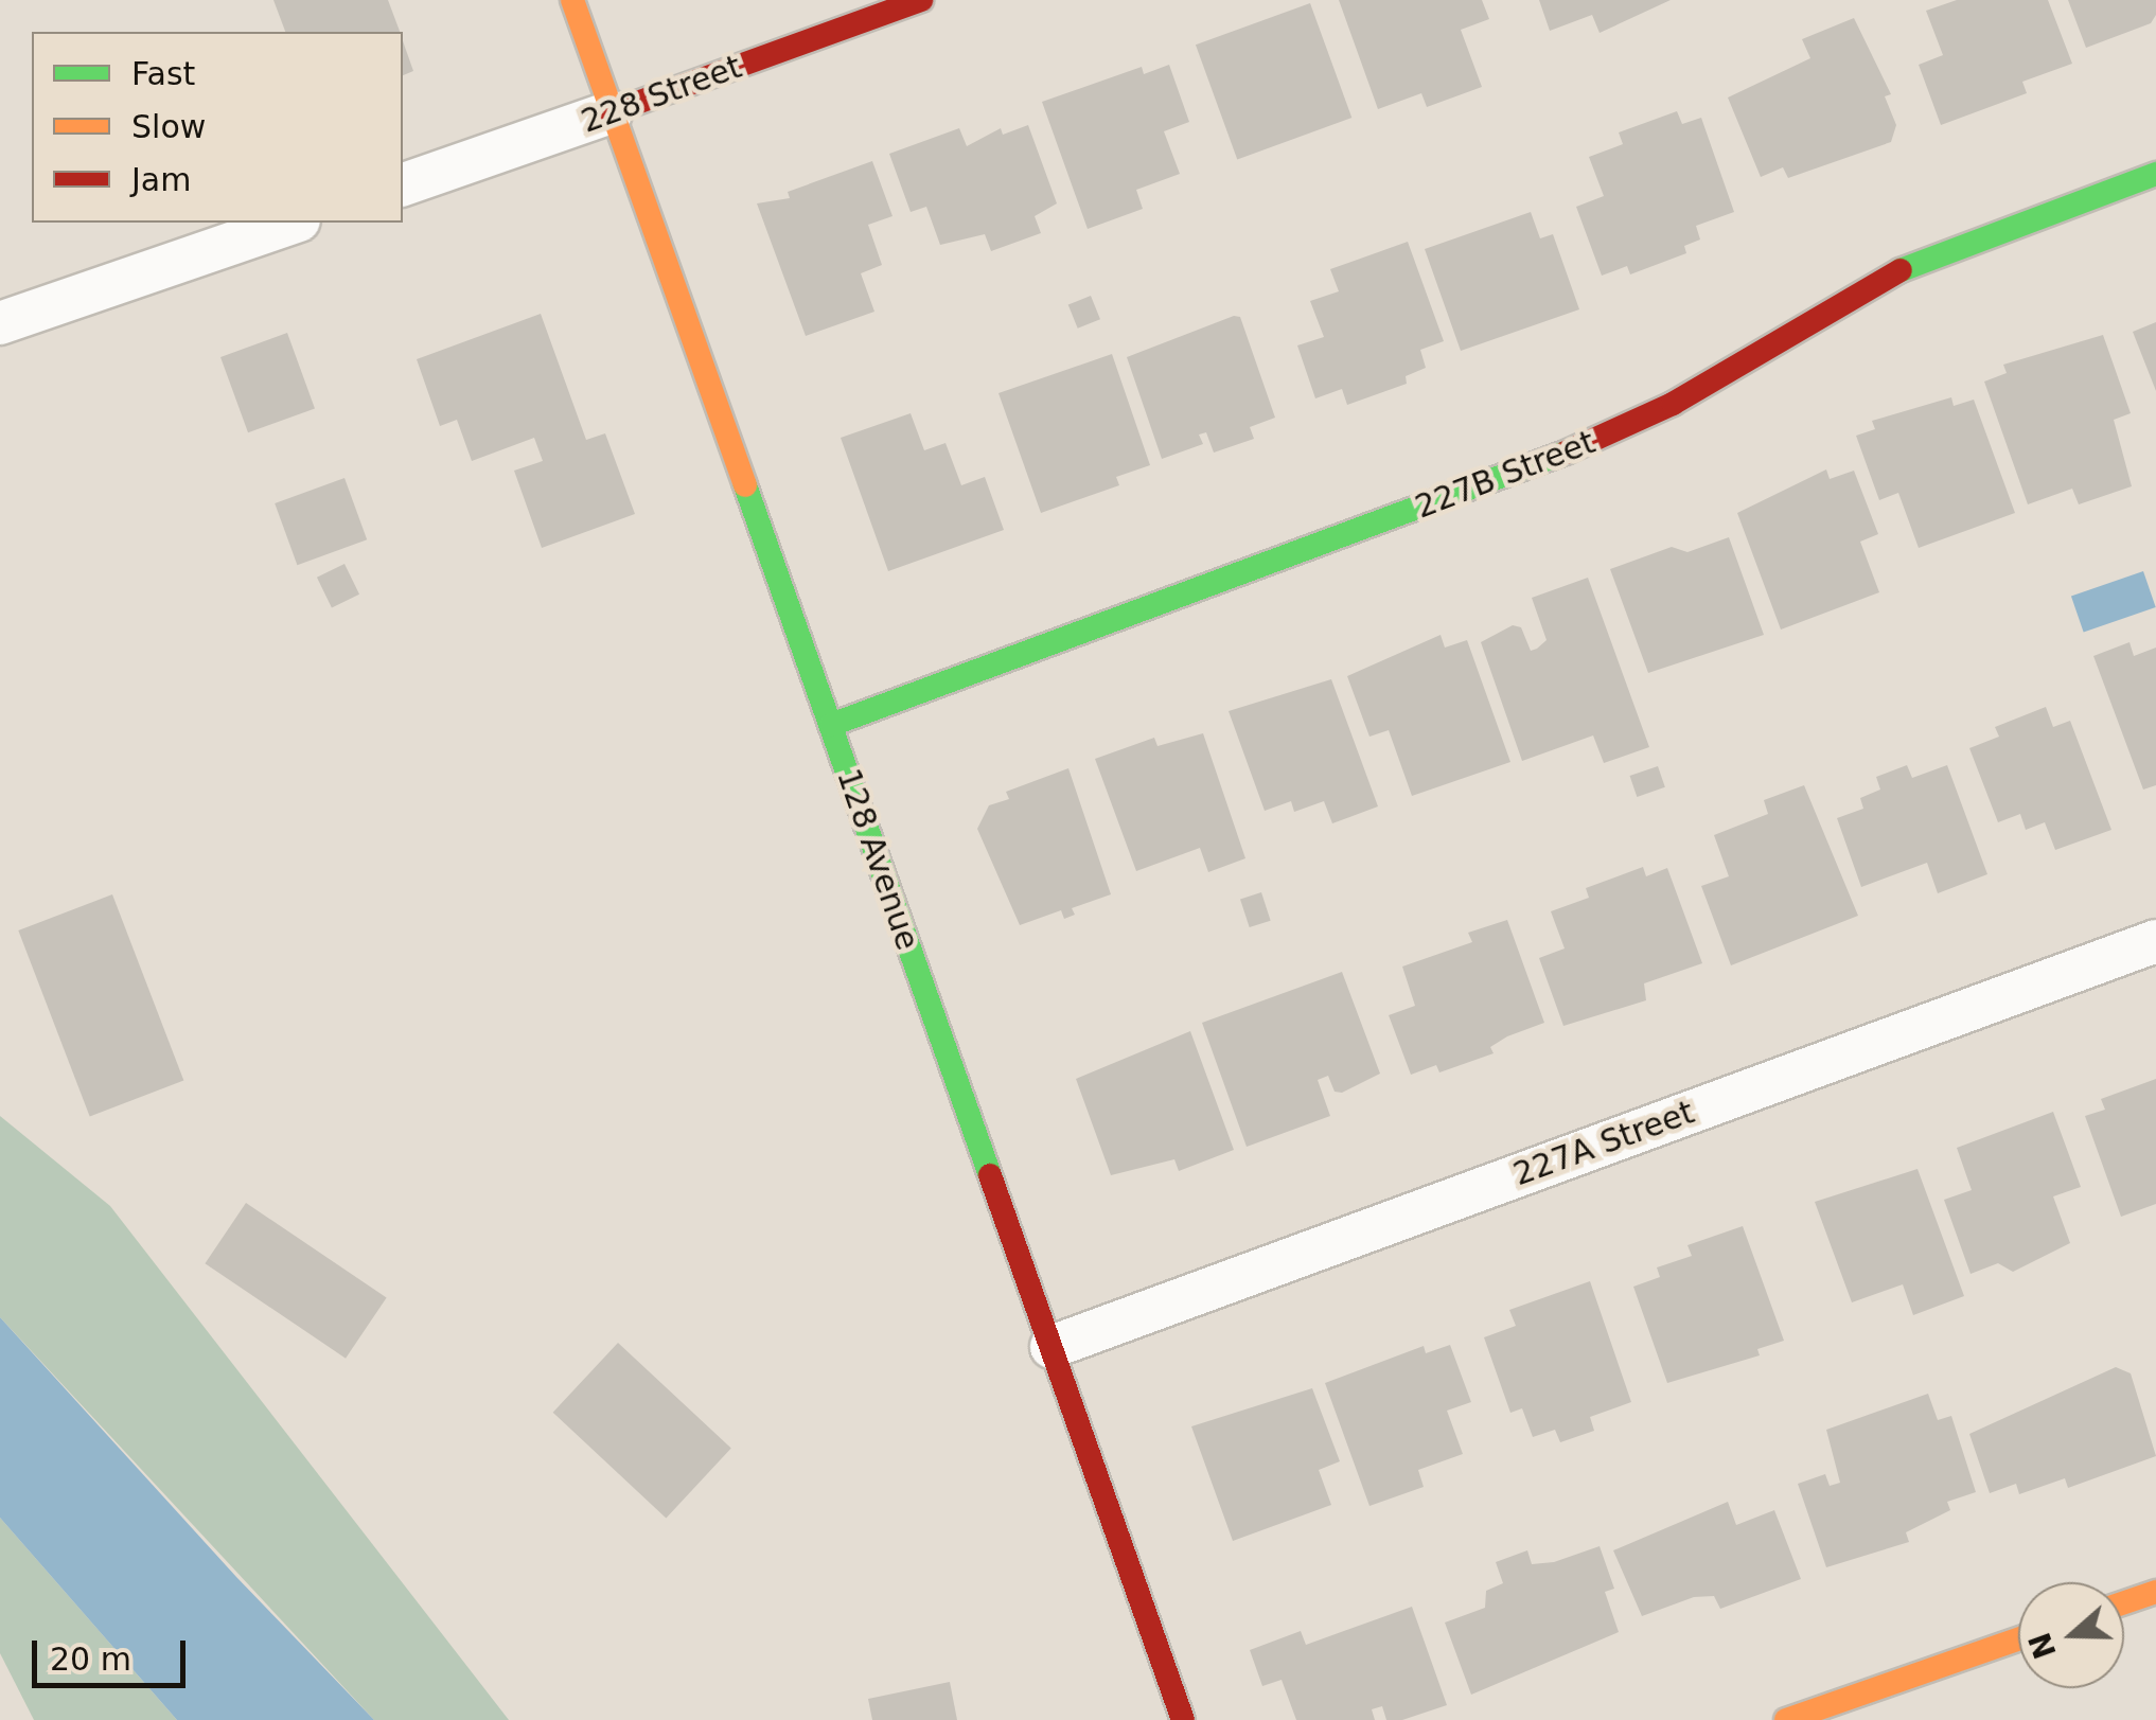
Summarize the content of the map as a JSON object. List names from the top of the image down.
{
  "streets": {
    "street": [
      "228 Street",
      "227B Street",
      "128 Avenue",
      "227A Street"
    ]
  },
  "crossings": [
    ["228 Street", "128 Avenue"],
    ["227B Street", "128 Avenue"],
    ["128 Avenue", "227A Street"]
  ],
  "legend": ["Fast", "Slow", "Jam"],
  "scale_bar": "20 m",
  "north": "left"
}
